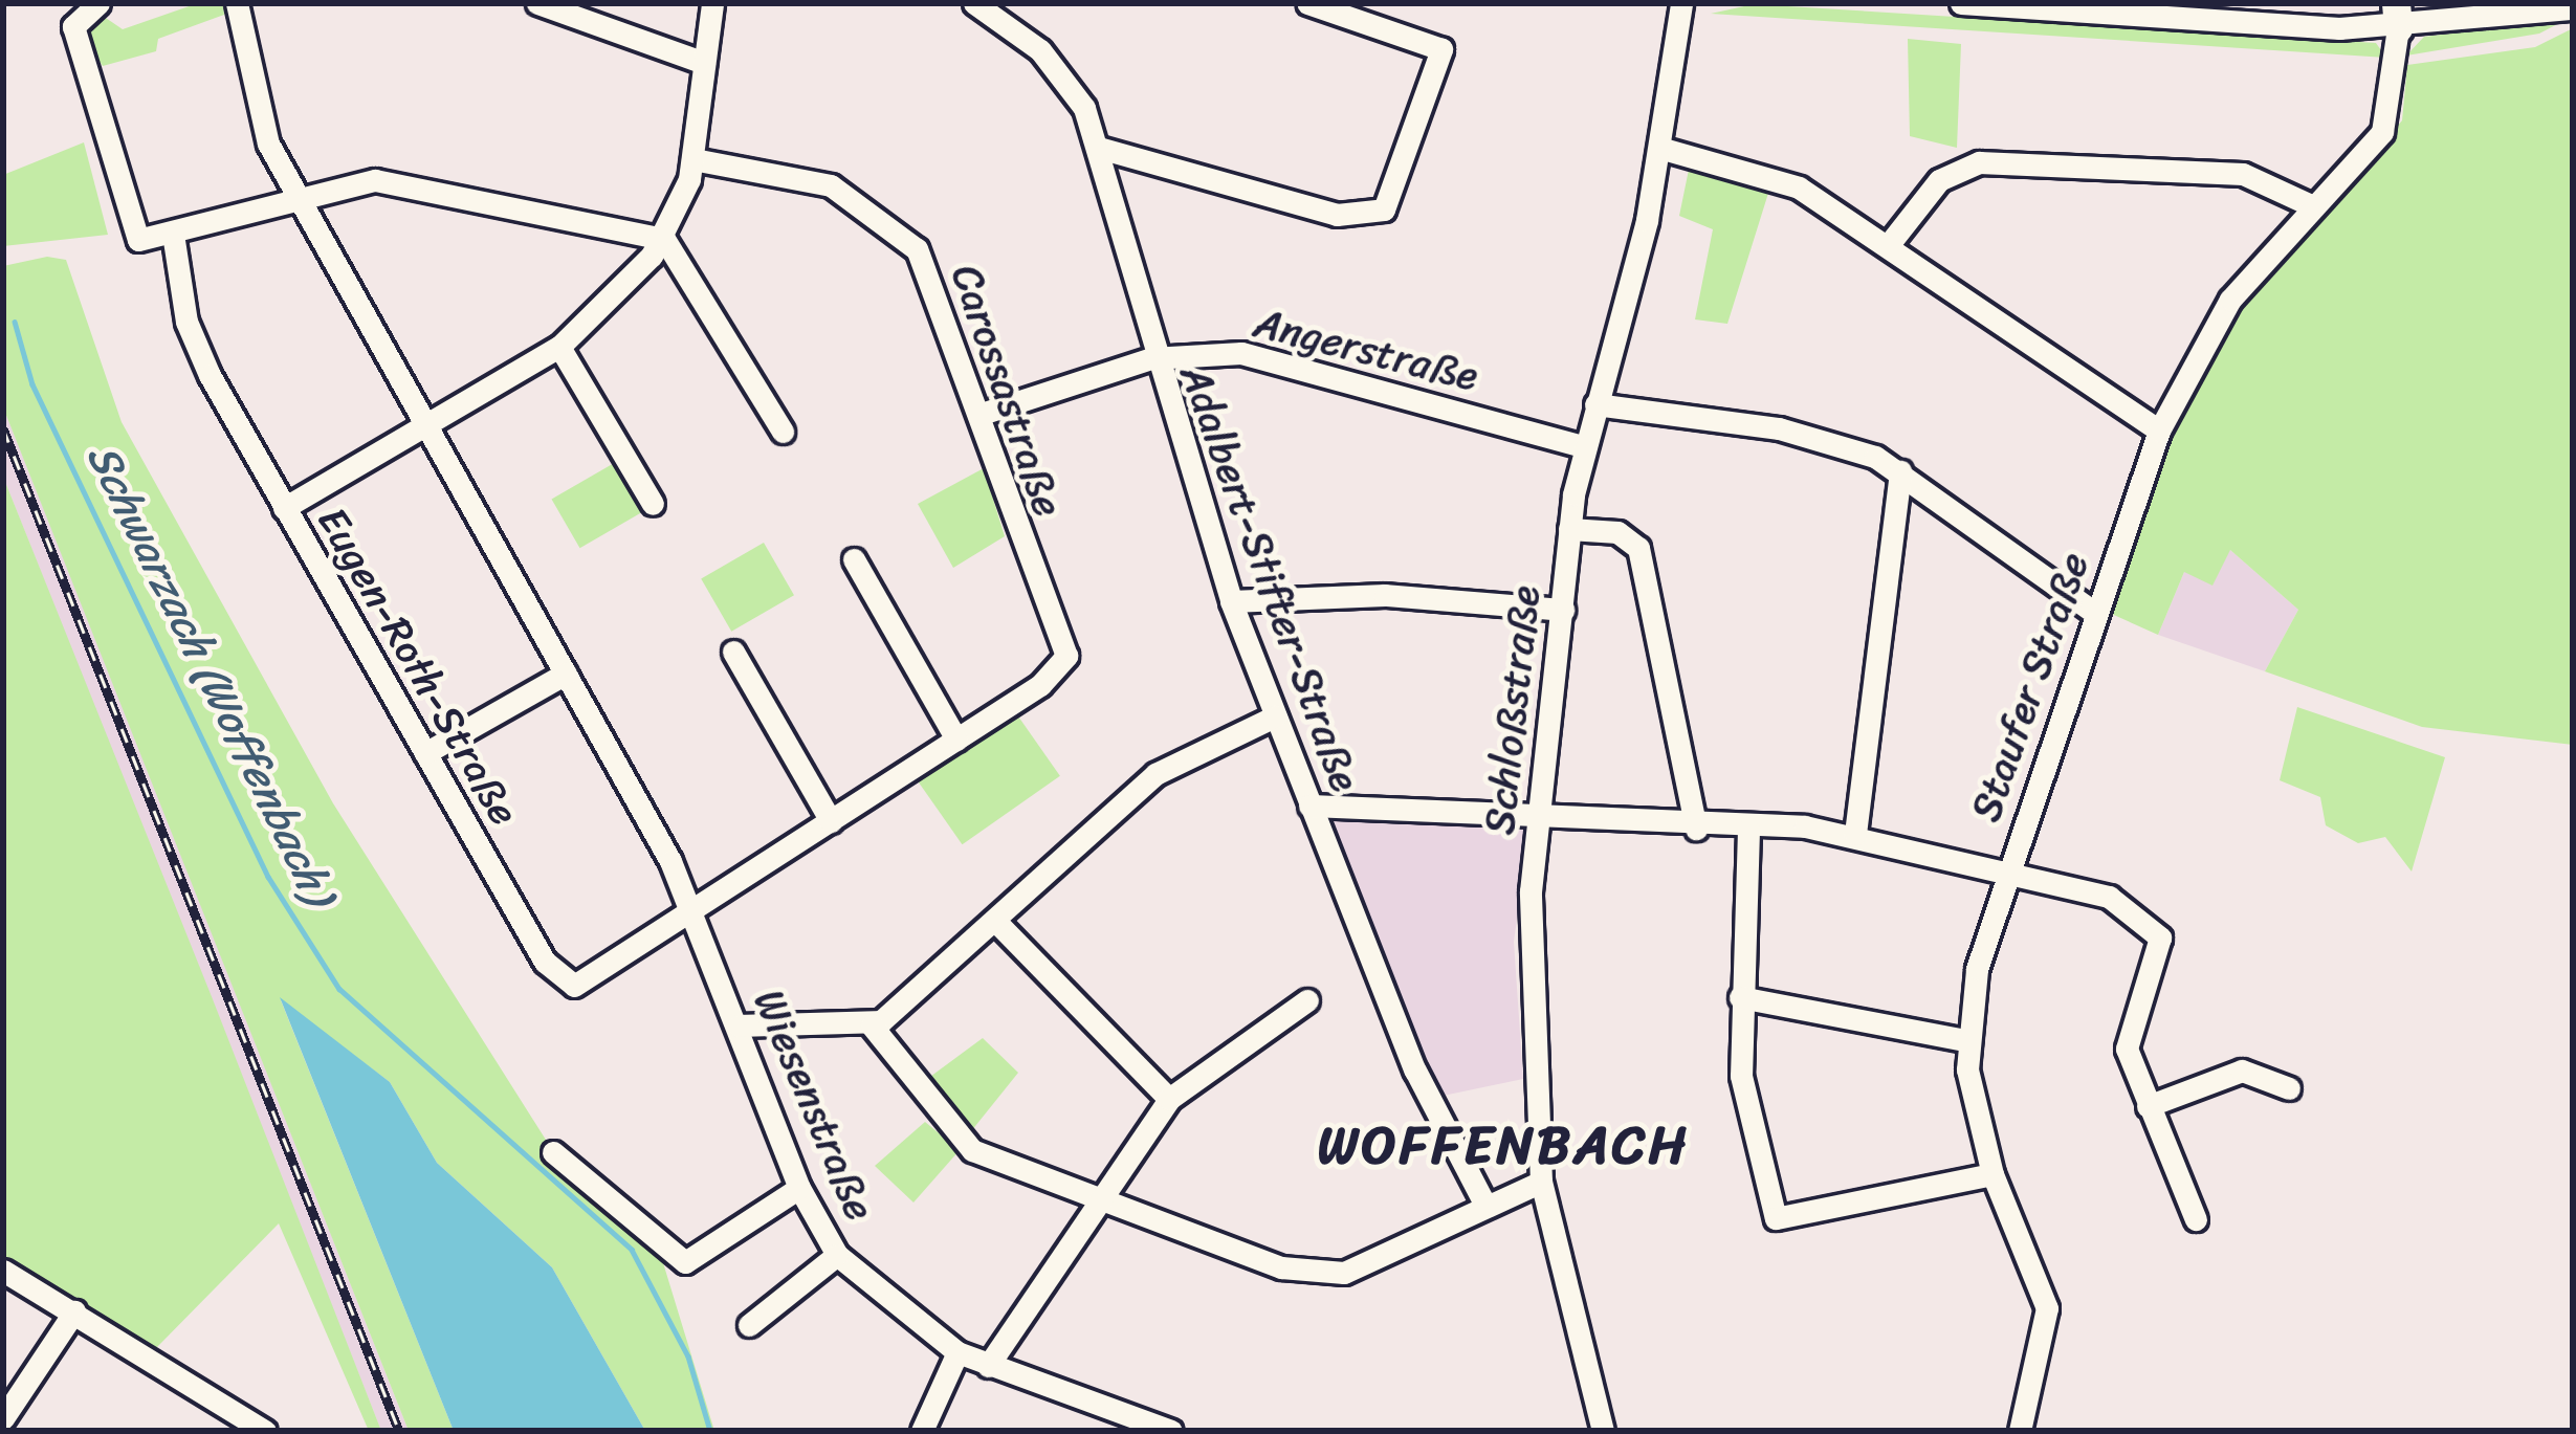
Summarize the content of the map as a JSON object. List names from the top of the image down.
{
  "streets": {
    "street": [
      "Angerstraße",
      "Carossastraße",
      "Adalbert-Stifter-Straße",
      "Eugen-Roth-Straße",
      "Staufer Straße",
      "Schloßstraße",
      "Wiesenstraße"
    ]
  },
  "crossings": [
    ["Angerstraße", "Carossastraße"],
    ["Angerstraße", "Adalbert-Stifter-Straße"],
    ["Angerstraße", "Schloßstraße"],
    ["Carossastraße", "Eugen-Roth-Straße"],
    ["Carossastraße", "Wiesenstraße"],
    ["Eugen-Roth-Straße", "Wiesenstraße"]
  ],
  "districts": ["WOFFENBACH"],
  "water": ["Schwarzach (Woffenbach)"]
}
